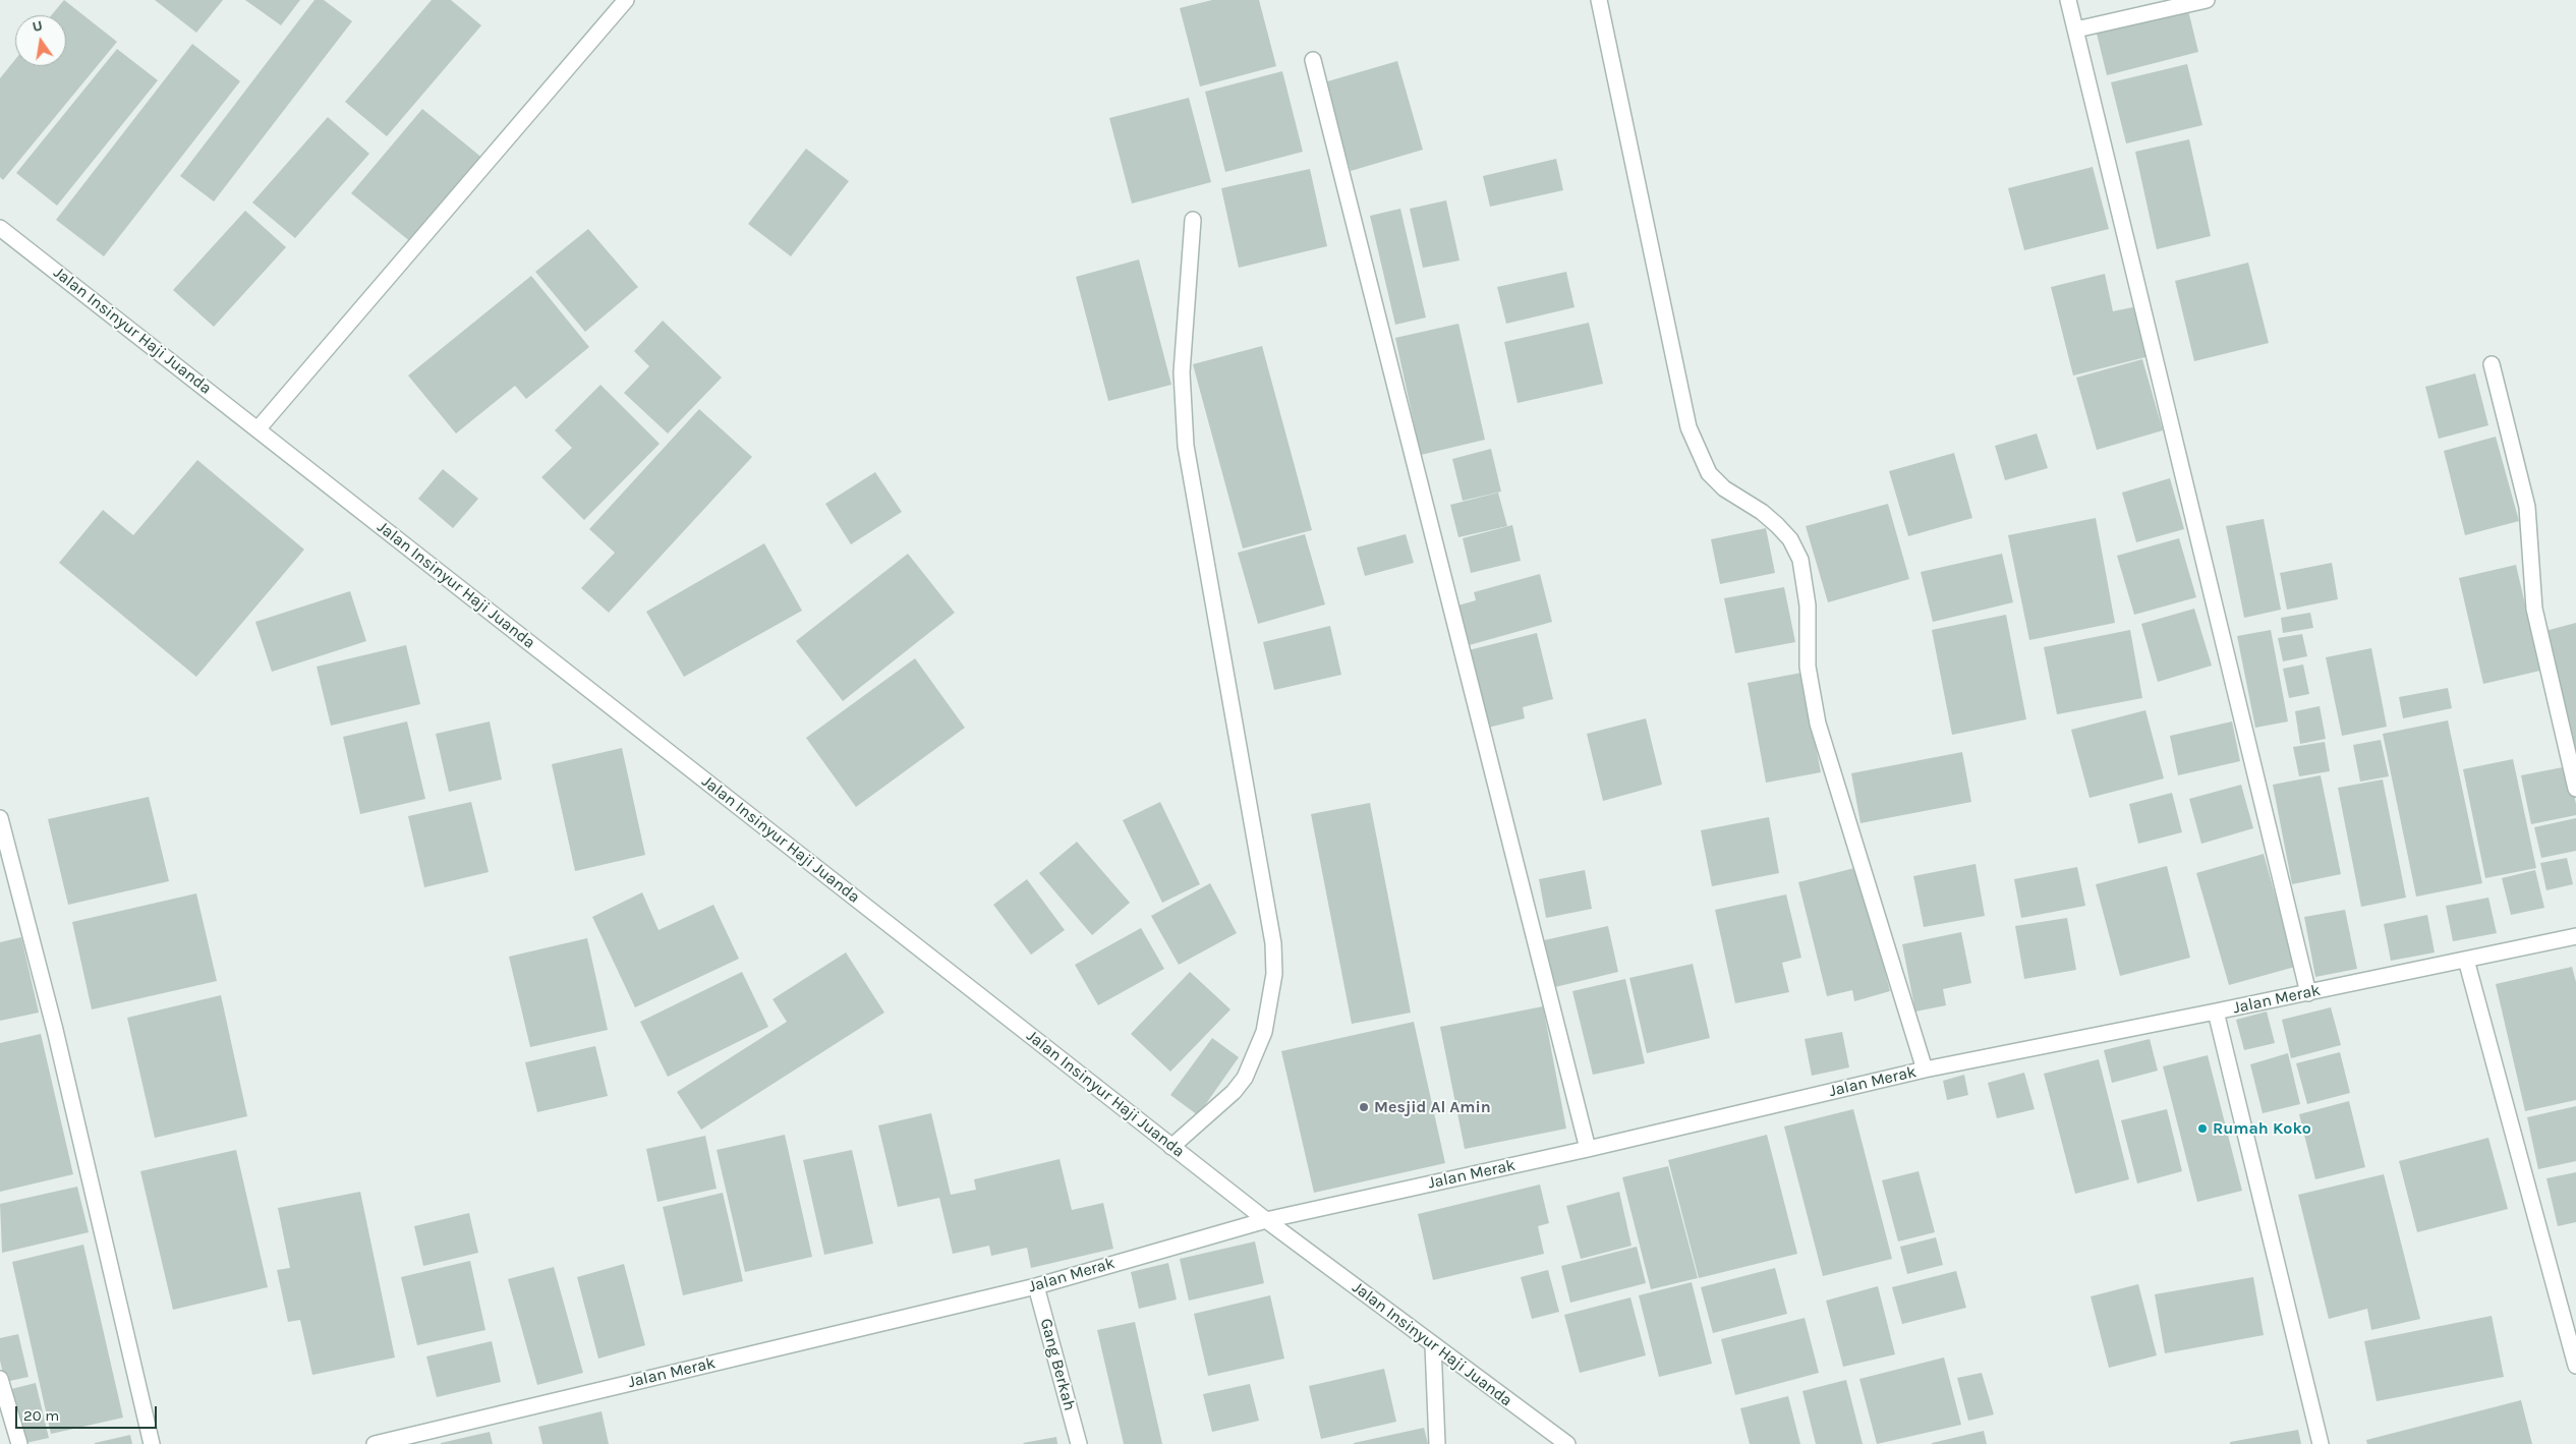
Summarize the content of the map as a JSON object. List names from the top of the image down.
{
  "streets": {
    "street": ["Jalan Insinyur Haji Juanda", "Jalan Merak", "Gang Berkah"]
  },
  "crossings": [
    ["Jalan Insinyur Haji Juanda", "Jalan Merak"],
    ["Jalan Merak", "Gang Berkah"]
  ],
  "places": ["Mesjid Al Amin", "Rumah Koko"],
  "scale_bar": "20 m",
  "north": "top"
}
